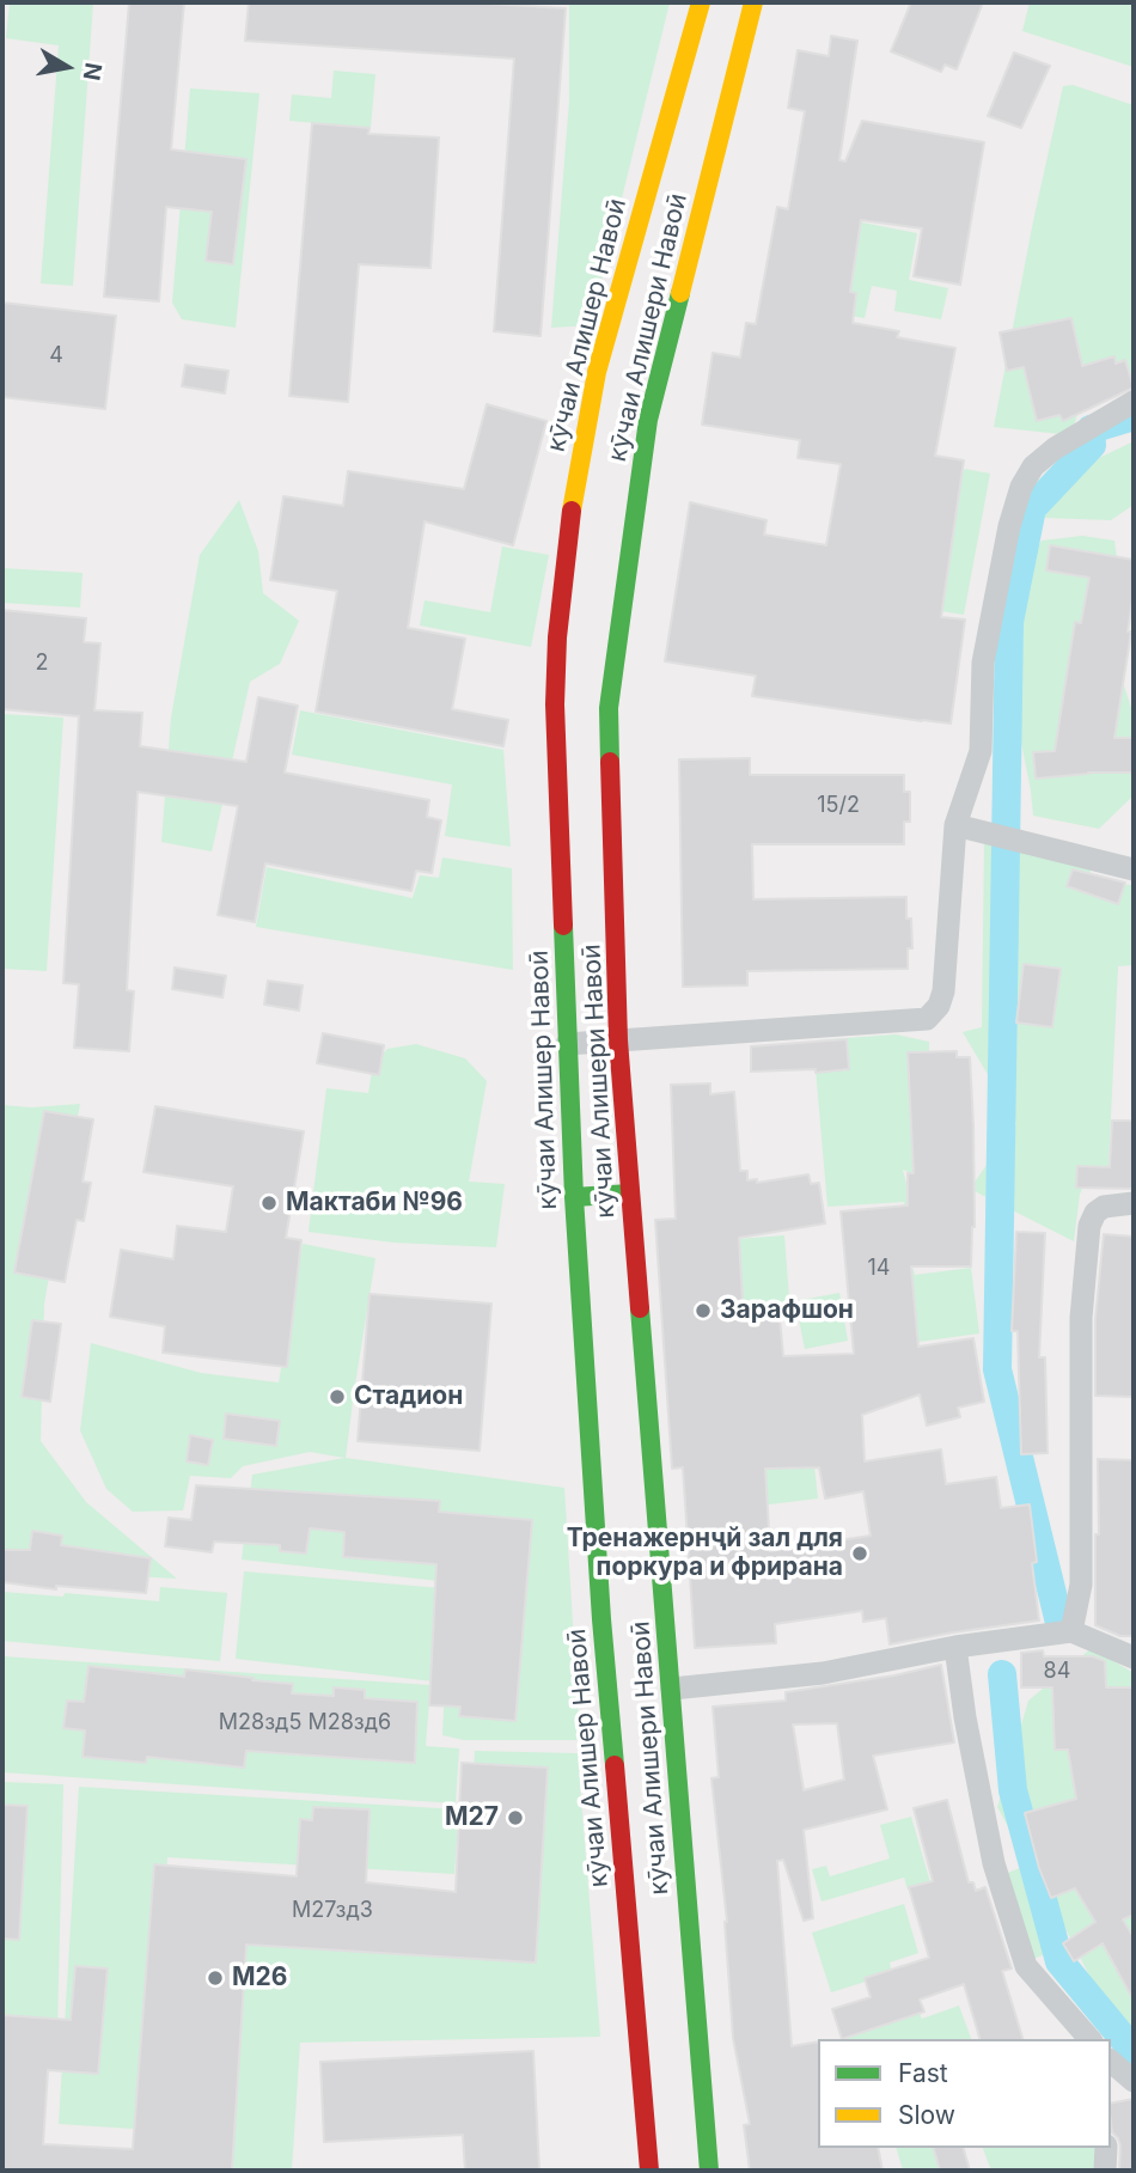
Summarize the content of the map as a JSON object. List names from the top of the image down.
{
  "streets": {
    "street": ["кӯчаи Алишер Навоӣ", "кӯчаи Алишери Навоӣ"]
  },
  "places": [
    "Мактаби №96",
    "Зарафшон",
    "Стадион",
    "Тренажернҷй зал для поркура и фрирана",
    "М27",
    "М26"
  ],
  "house_numbers": [
    "4",
    "2",
    "15/2",
    "14",
    "84",
    "М28зд5 М28зд6",
    "М27зд3"
  ],
  "legend": ["Fast", "Slow"],
  "north": "right"
}
